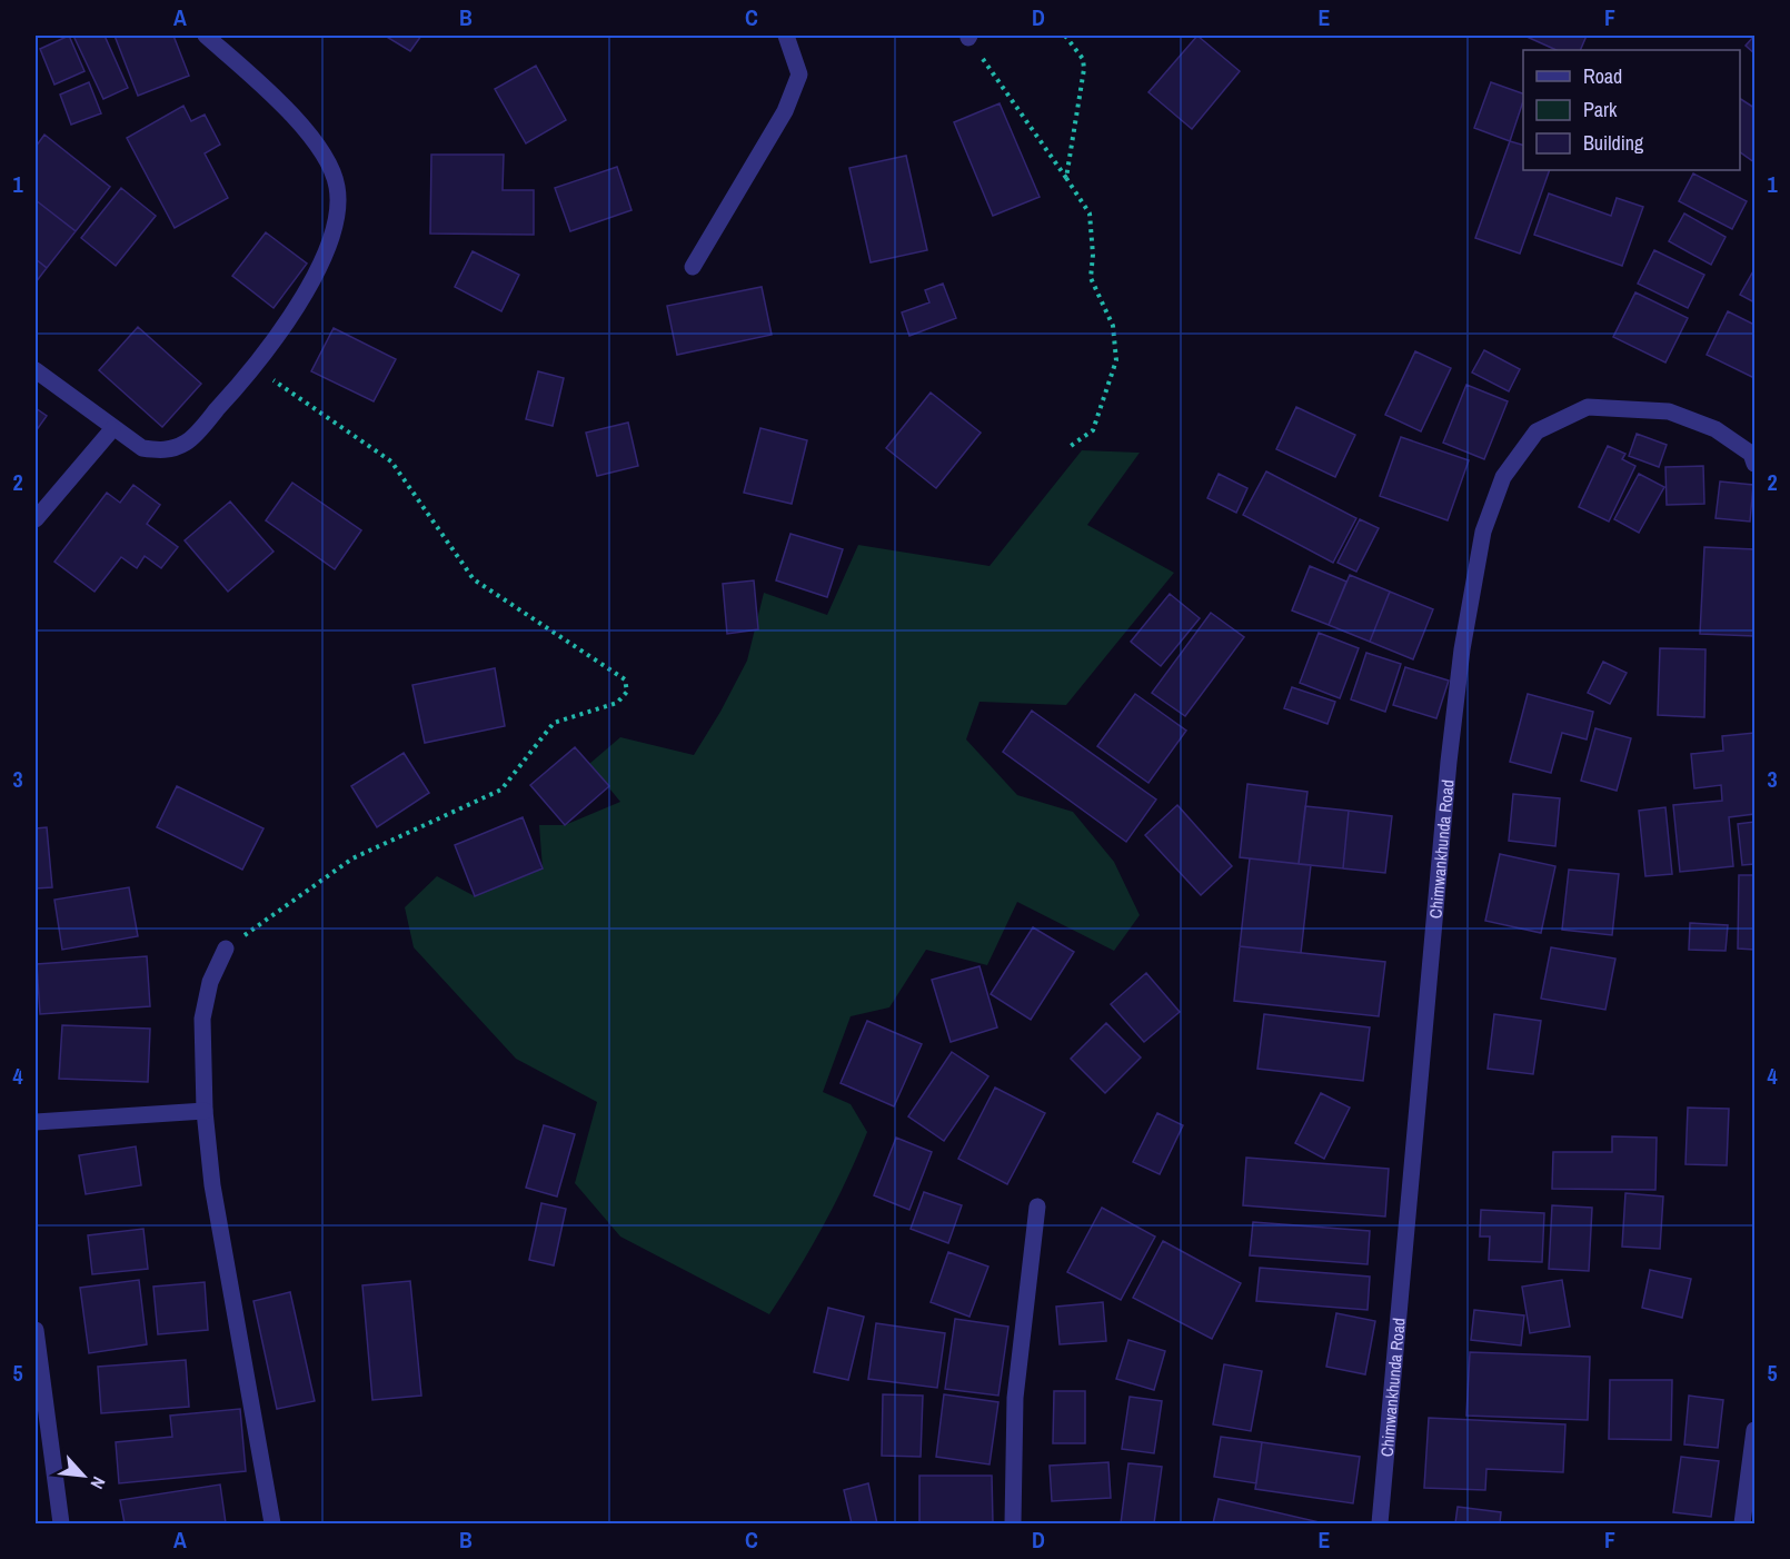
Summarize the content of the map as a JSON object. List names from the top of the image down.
{
  "streets": {
    "street": ["Chimwankhunda Road"]
  },
  "legend": ["Road", "Park", "Building"],
  "north": "bottom right",
  "grid": {
    "columns": [
      "A",
      "B",
      "C",
      "D",
      "E",
      "F"
    ],
    "rows": [
      "1",
      "2",
      "3",
      "4",
      "5"
    ]
  }
}
